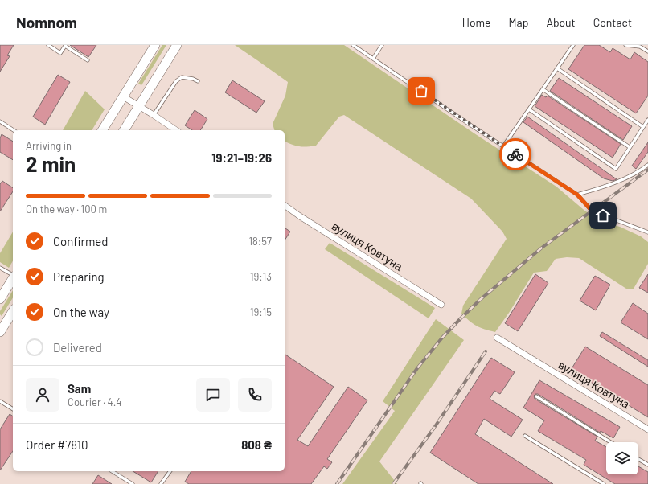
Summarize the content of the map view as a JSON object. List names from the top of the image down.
{
  "streets": {
    "street": ["вулиця Ковтуна"]
  },
  "page": {
    "header": "Nomnom",
    "nav": [
      "Home",
      "Map",
      "About",
      "Contact"
    ],
    "heading": ["2 min", "Arriving in", "19:21–19:26"],
    "panel": [
      "Sam",
      "Courier · 4.4",
      "Order #7810",
      "808 ₴"
    ],
    "bar": "On the way · 100 m",
    "list": [
      ["Confirmed", "18:57"],
      ["Preparing", "19:13"],
      ["On the way", "19:15"],
      "Delivered"
    ]
  }
}
